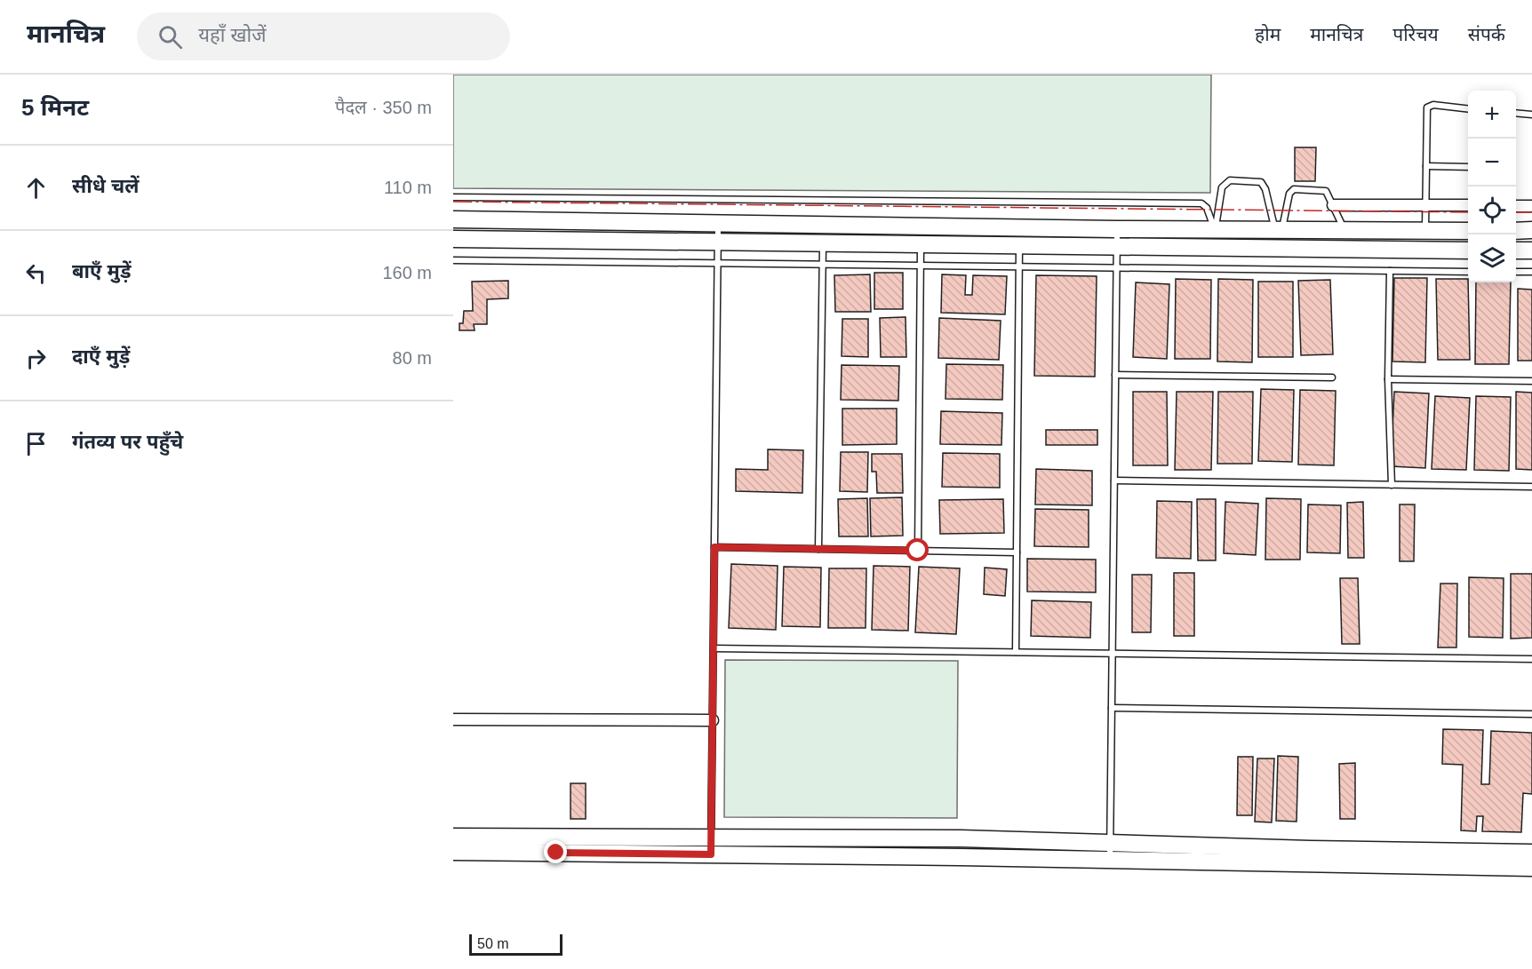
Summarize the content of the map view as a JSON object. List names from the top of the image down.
{
  "scale_bar": "50 m",
  "page": {
    "header": "मानचित्र",
    "search": "यहाँ खोजें",
    "nav": [
      "होम",
      "मानचित्र",
      "परिचय",
      "संपर्क"
    ],
    "heading": ["5 मिनट", "पैदल · 350 m"],
    "map_buttons": ["+", "−"],
    "list": [
      ["सीधे चलें", "110 m"],
      ["बाएँ मुड़ें", "160 m"],
      ["दाएँ मुड़ें", "80 m"],
      "गंतव्य पर पहुँचे"
    ],
    "scale": "50 m"
  }
}
